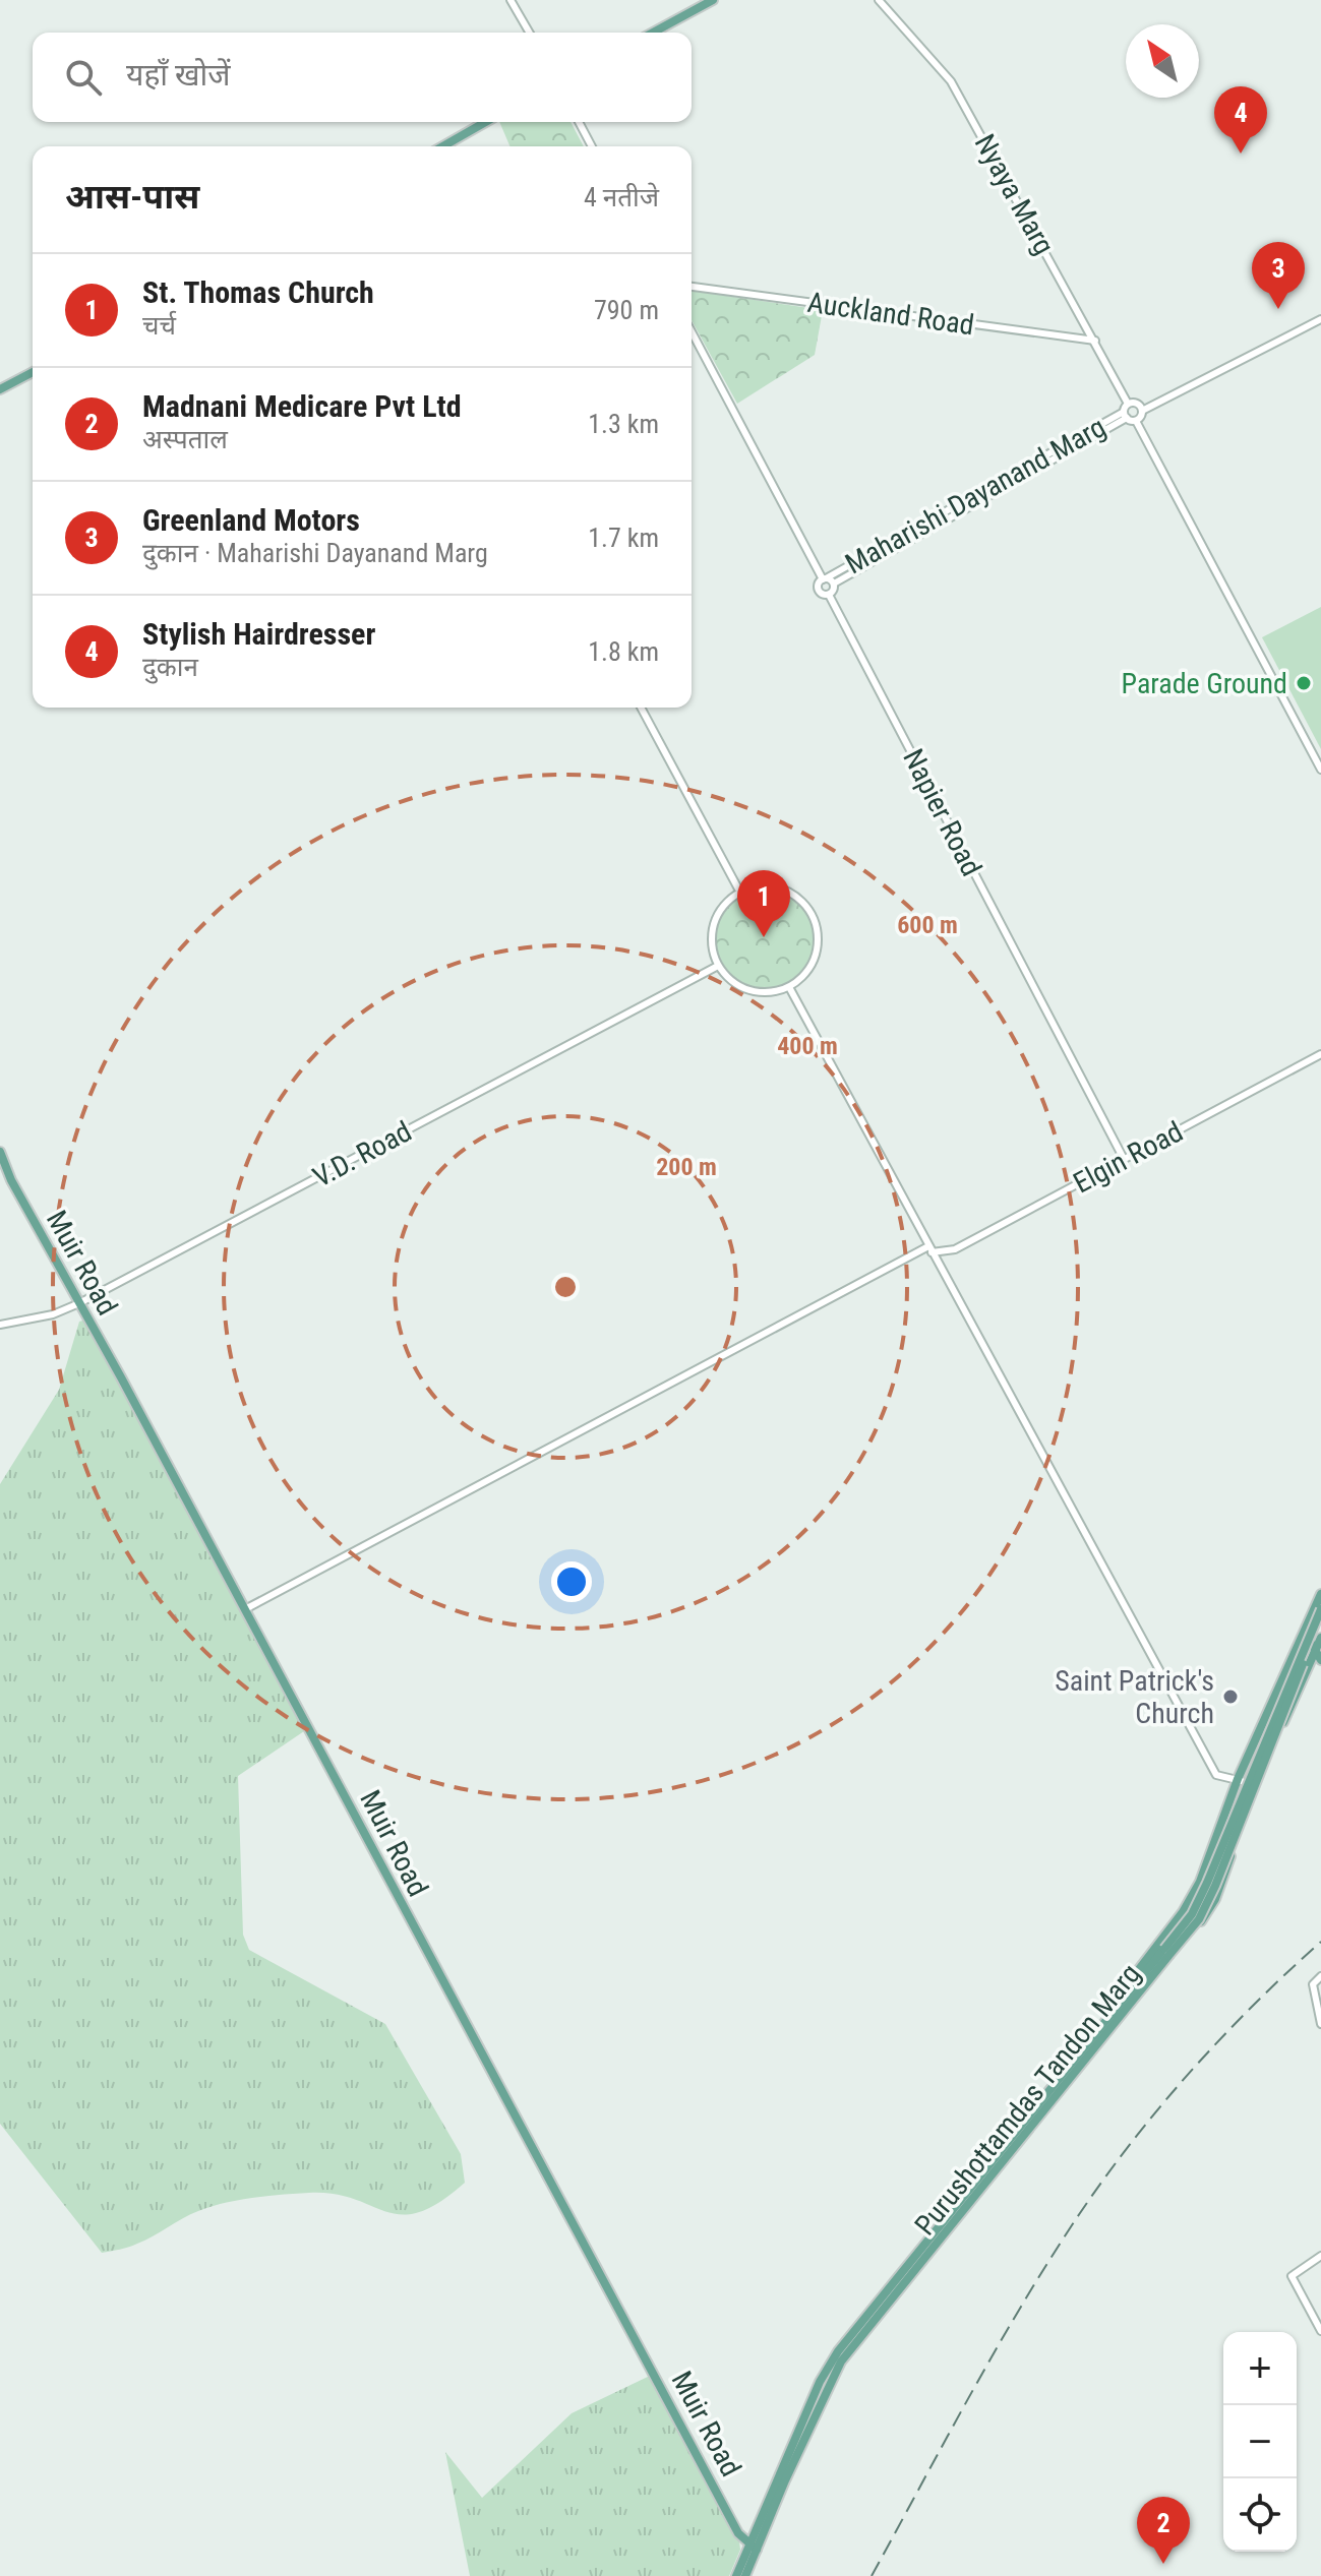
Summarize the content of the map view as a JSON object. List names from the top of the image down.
{
  "streets": {
    "main road": ["Muir Road", "Purushottamdas Tandon Marg"],
    "street": [
      "Nyaya Marg",
      "Auckland Road",
      "Maharishi Dayanand Marg",
      "Napier Road",
      "V.D. Road",
      "Elgin Road"
    ]
  },
  "crossings": [
    ["Nyaya Marg", "Auckland Road"],
    ["Maharishi Dayanand Marg", "Napier Road"],
    ["Napier Road", "Elgin Road"],
    ["V.D. Road", "Muir Road"],
    ["Elgin Road", "Muir Road"]
  ],
  "places": ["Parade Ground", "Saint Patrick's Church"],
  "north": "top left",
  "page": {
    "search": "यहाँ खोजें",
    "pins": [
      "4",
      "3",
      "1",
      "2"
    ],
    "heading": ["आस-पास", "4 नतीजे"],
    "list": [
      {
        "mark": "1",
        "name": "St. Thomas Church",
        "note": "चर्च",
        "value": "790 m"
      },
      {
        "mark": "2",
        "name": "Madnani Medicare Pvt Ltd",
        "note": "अस्पताल",
        "value": "1.3 km"
      },
      {
        "mark": "3",
        "name": "Greenland Motors",
        "note": "दुकान · Maharishi Dayanand Marg",
        "value": "1.7 km"
      },
      {
        "mark": "4",
        "name": "Stylish Hairdresser",
        "note": "दुकान",
        "value": "1.8 km"
      }
    ],
    "map_buttons": ["+", "−"]
  },
  "rings": ["600 m", "400 m", "200 m"]
}
